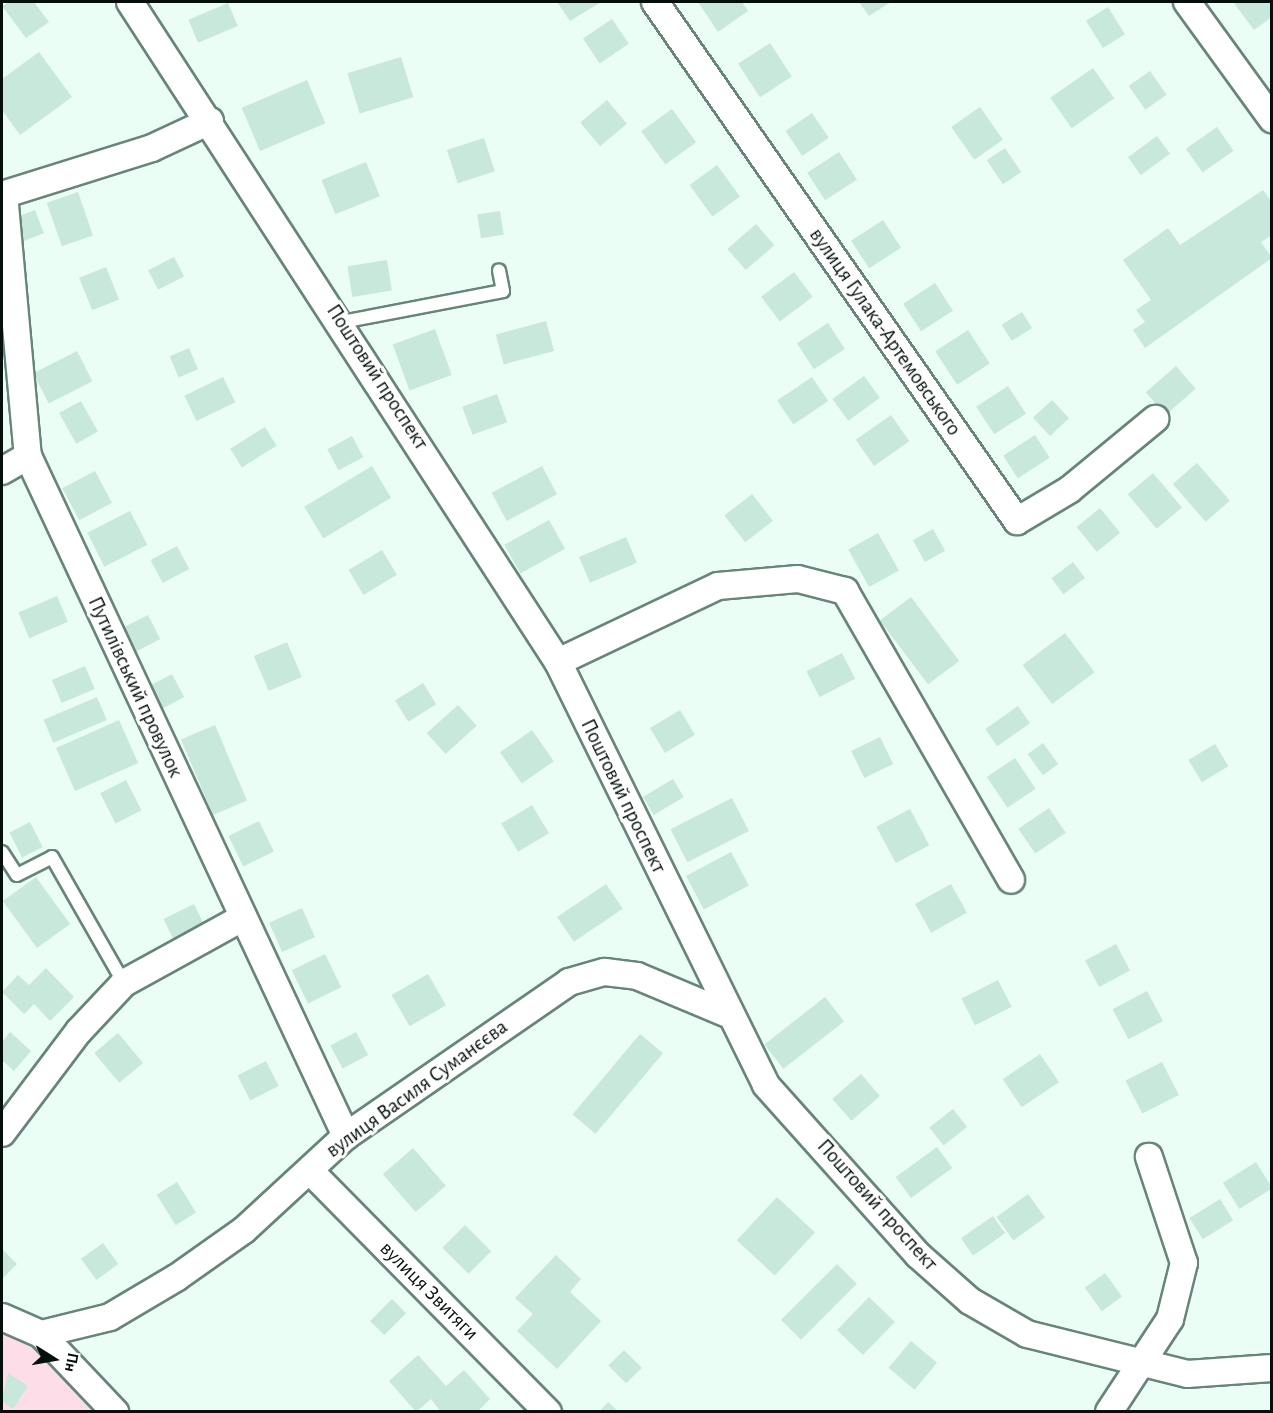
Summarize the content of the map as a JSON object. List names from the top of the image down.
{
  "streets": {
    "street": [
      "вулиця Гулака-Артемовського",
      "Поштовий проспект",
      "Путилівський провулок",
      "вулиця Василя Суманєєва",
      "вулиця Звитяги"
    ]
  },
  "crossings": [
    ["Поштовий проспект", "вулиця Василя Суманєєва"],
    ["Путилівський провулок", "вулиця Василя Суманєєва"],
    ["вулиця Василя Суманєєва", "вулиця Звитяги"]
  ],
  "north": "right"
}
